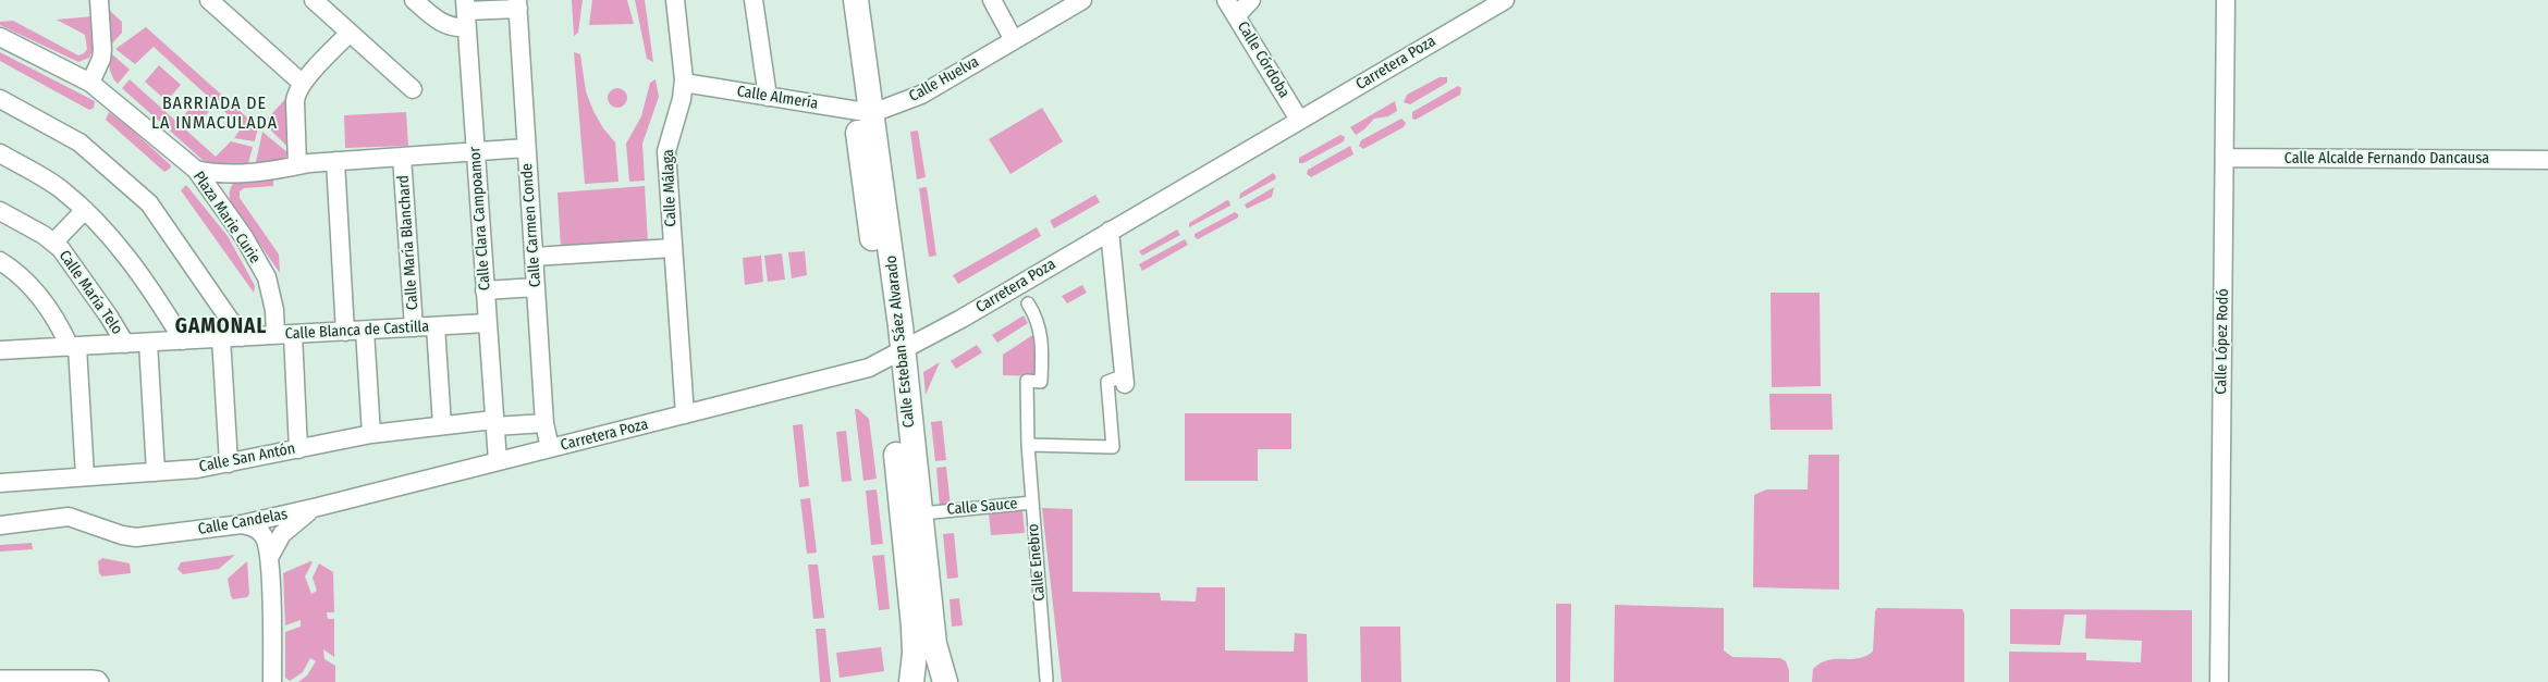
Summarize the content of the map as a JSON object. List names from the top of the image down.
{
  "streets": {
    "main road": ["Calle Esteban Sáez Alvarado"],
    "street": [
      "Calle Córdoba",
      "Carretera Poza",
      "Calle Huelva",
      "Calle Almería",
      "Calle Alcalde Fernando Dancausa",
      "Calle Málaga",
      "Plaza Marie Curie",
      "Calle Clara Campoamor",
      "Calle Carmen Conde",
      "Calle María Blanchard",
      "Calle María Telo",
      "Calle Blanca de Castilla",
      "Calle López Rodó",
      "Calle San Antón",
      "Calle Sauce",
      "Calle Candelas",
      "Calle Enebro"
    ]
  },
  "crossings": [
    ["Calle Córdoba", "Carretera Poza"],
    ["Carretera Poza", "Calle Málaga"],
    ["Carretera Poza", "Calle Clara Campoamor"],
    ["Carretera Poza", "Calle Carmen Conde"],
    ["Carretera Poza", "Calle Esteban Sáez Alvarado"],
    ["Carretera Poza", "Calle Candelas"],
    ["Calle Huelva", "Calle Almería"],
    ["Calle Huelva", "Calle Esteban Sáez Alvarado"],
    ["Calle Almería", "Calle Málaga"],
    ["Calle Almería", "Calle Esteban Sáez Alvarado"],
    ["Calle Alcalde Fernando Dancausa", "Calle López Rodó"],
    ["Calle Málaga", "Calle Carmen Conde"],
    ["Plaza Marie Curie", "Calle Blanca de Castilla"],
    ["Plaza Marie Curie", "Calle San Antón"],
    ["Calle Clara Campoamor", "Calle Blanca de Castilla"],
    ["Calle Clara Campoamor", "Calle San Antón"],
    ["Calle Clara Campoamor", "Calle Candelas"],
    ["Calle María Blanchard", "Calle Blanca de Castilla"],
    ["Calle María Telo", "Calle Blanca de Castilla"],
    ["Calle Sauce", "Calle Enebro"]
  ],
  "districts": ["BARRIADA DE LA INMACULADA", "GAMONAL"]
}
